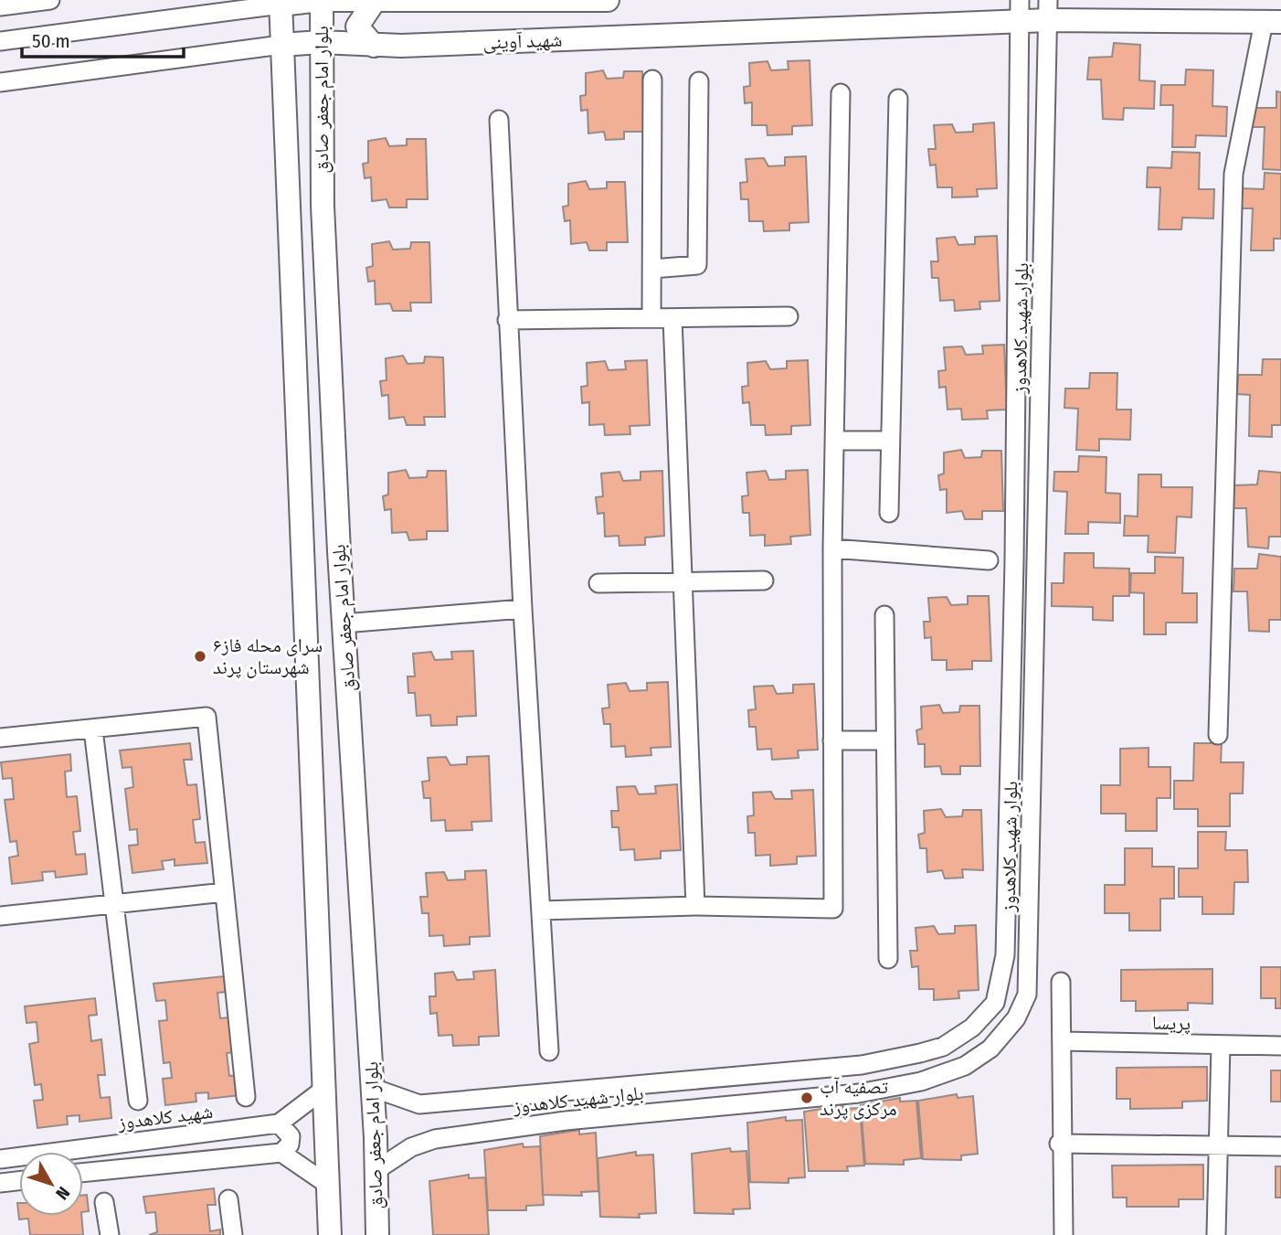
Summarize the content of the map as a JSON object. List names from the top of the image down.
{
  "streets": {
    "street": [
      "شهید آوینی",
      "بلوار امام جعفر صادق",
      "بلوار شهید کلاهدوز",
      "پریسا",
      "شهید کلاهدوز"
    ]
  },
  "crossings": [
    ["شهید آوینی", "بلوار امام جعفر صادق"],
    ["شهید آوینی", "بلوار شهید کلاهدوز"],
    ["بلوار امام جعفر صادق", "بلوار شهید کلاهدوز"]
  ],
  "places": ["سرای محله فاز۶ شهرستان پرند", "تصفیه آب مرکزی پرند"],
  "scale_bar": "50 m",
  "north": "bottom right"
}
